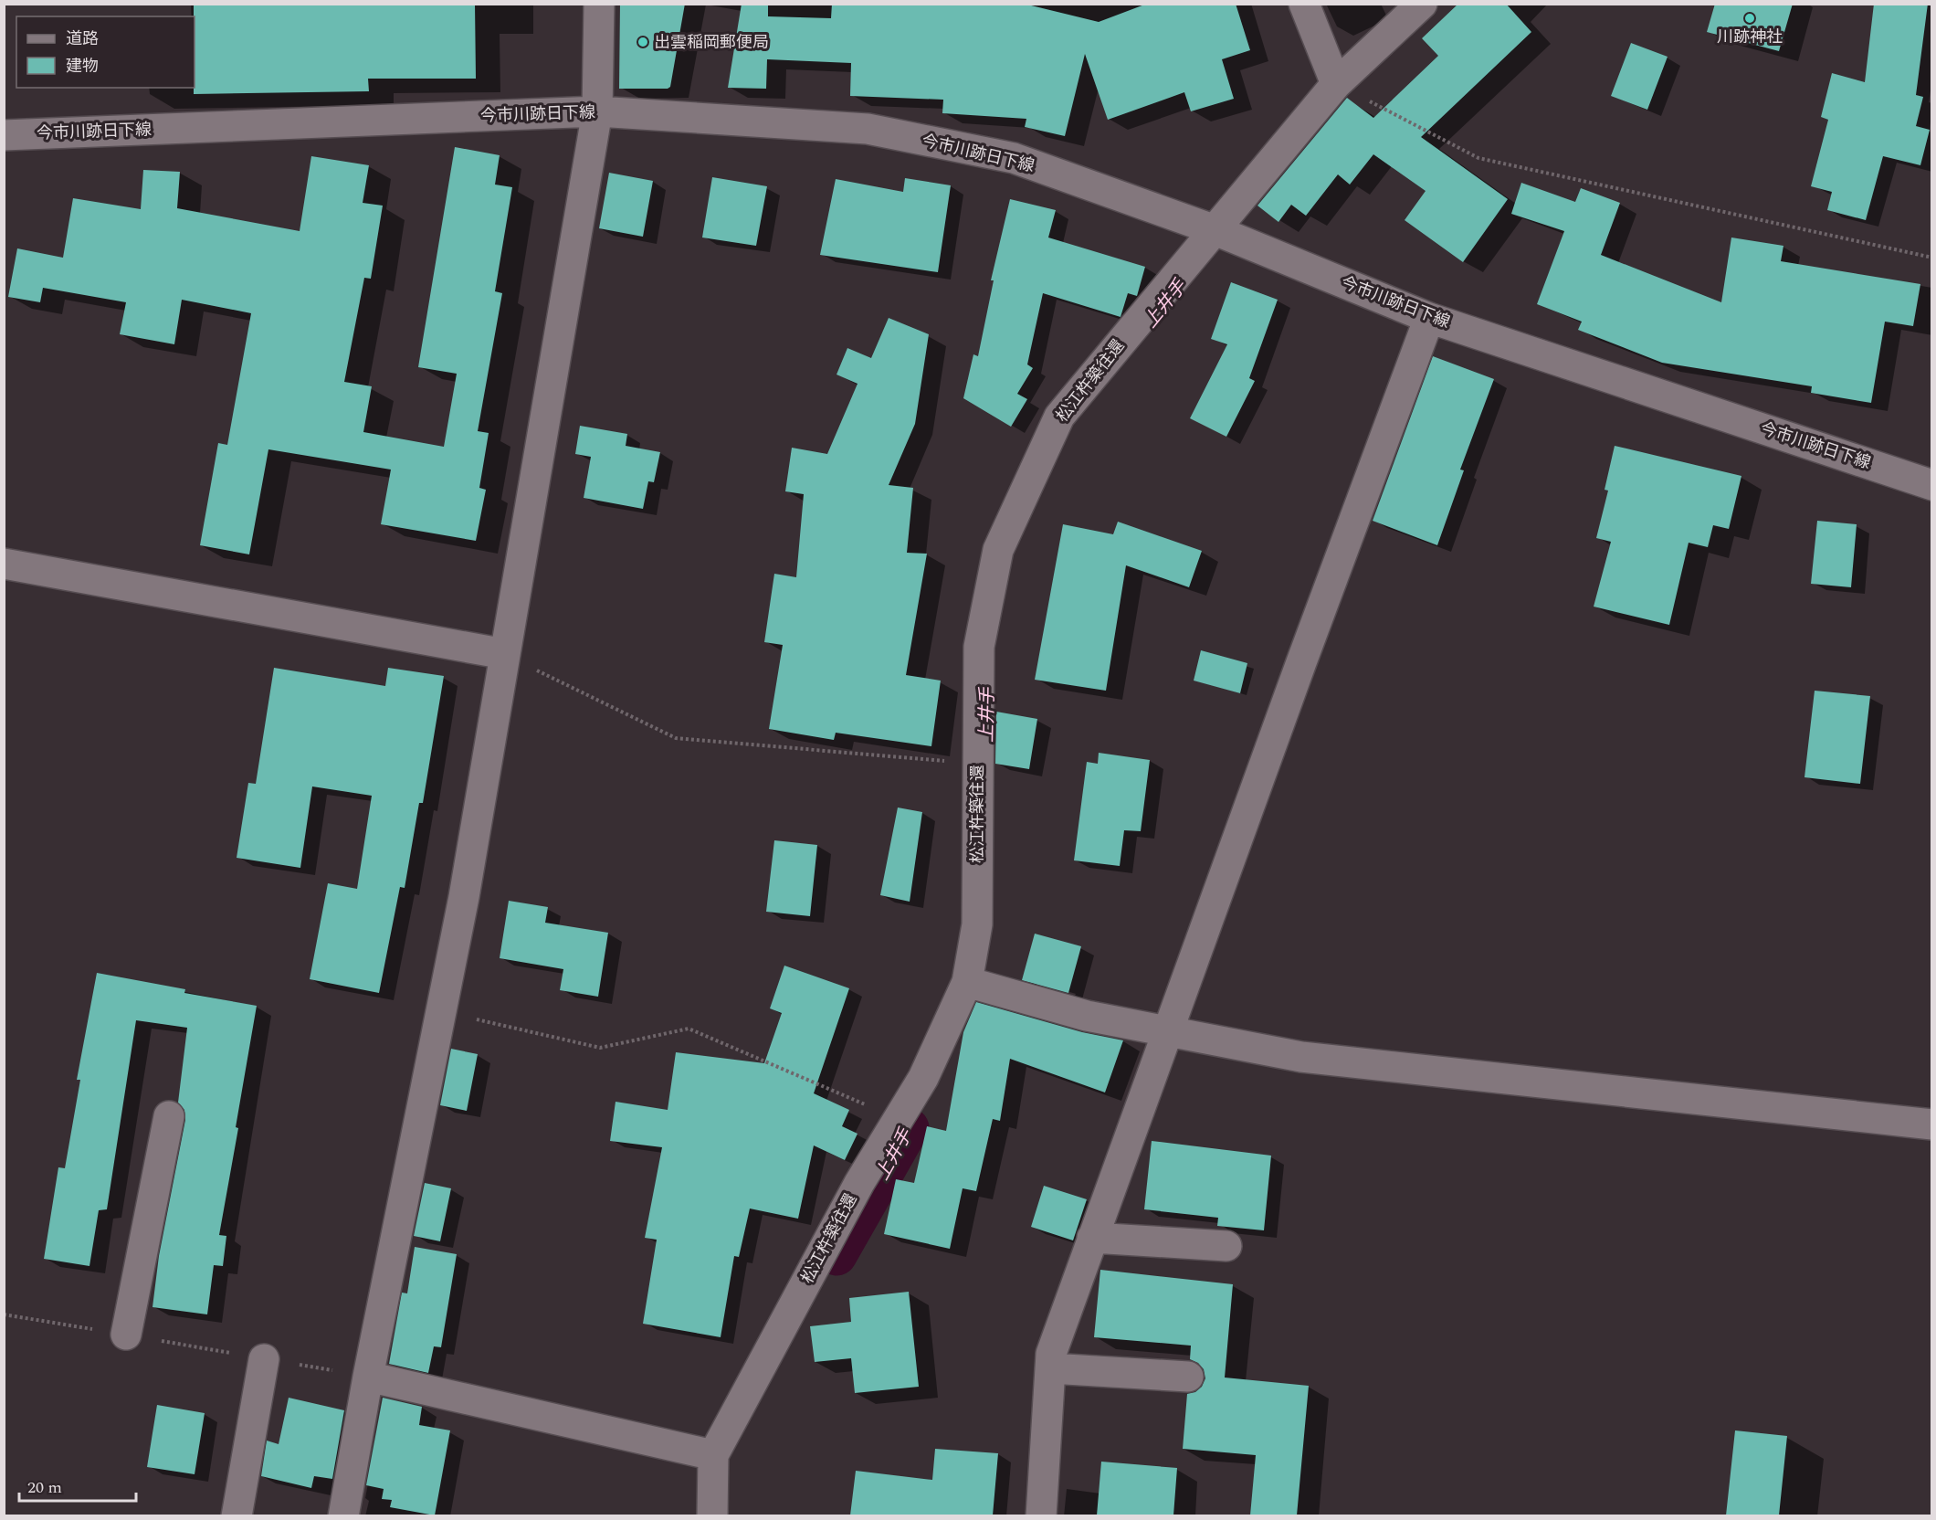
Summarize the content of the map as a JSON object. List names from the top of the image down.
{
  "streets": {
    "street": ["今市川跡日下線", "松江杵築往還"]
  },
  "crossings": [
    ["今市川跡日下線", "松江杵築往還"]
  ],
  "water": ["上井手"],
  "places": ["川跡神社", "出雲稲岡郵便局"],
  "legend": ["道路", "建物"],
  "scale_bar": "20 m"
}
